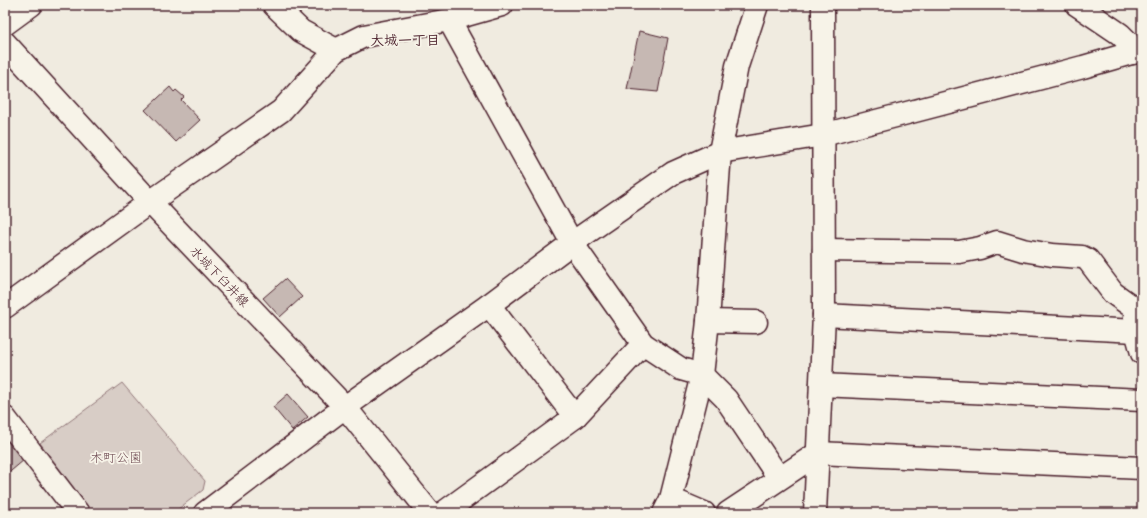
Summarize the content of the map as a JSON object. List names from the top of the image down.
{
  "streets": {
    "street": ["水城下臼井線"]
  },
  "districts": ["大城一丁目"],
  "parks": ["木町公園"]
}
